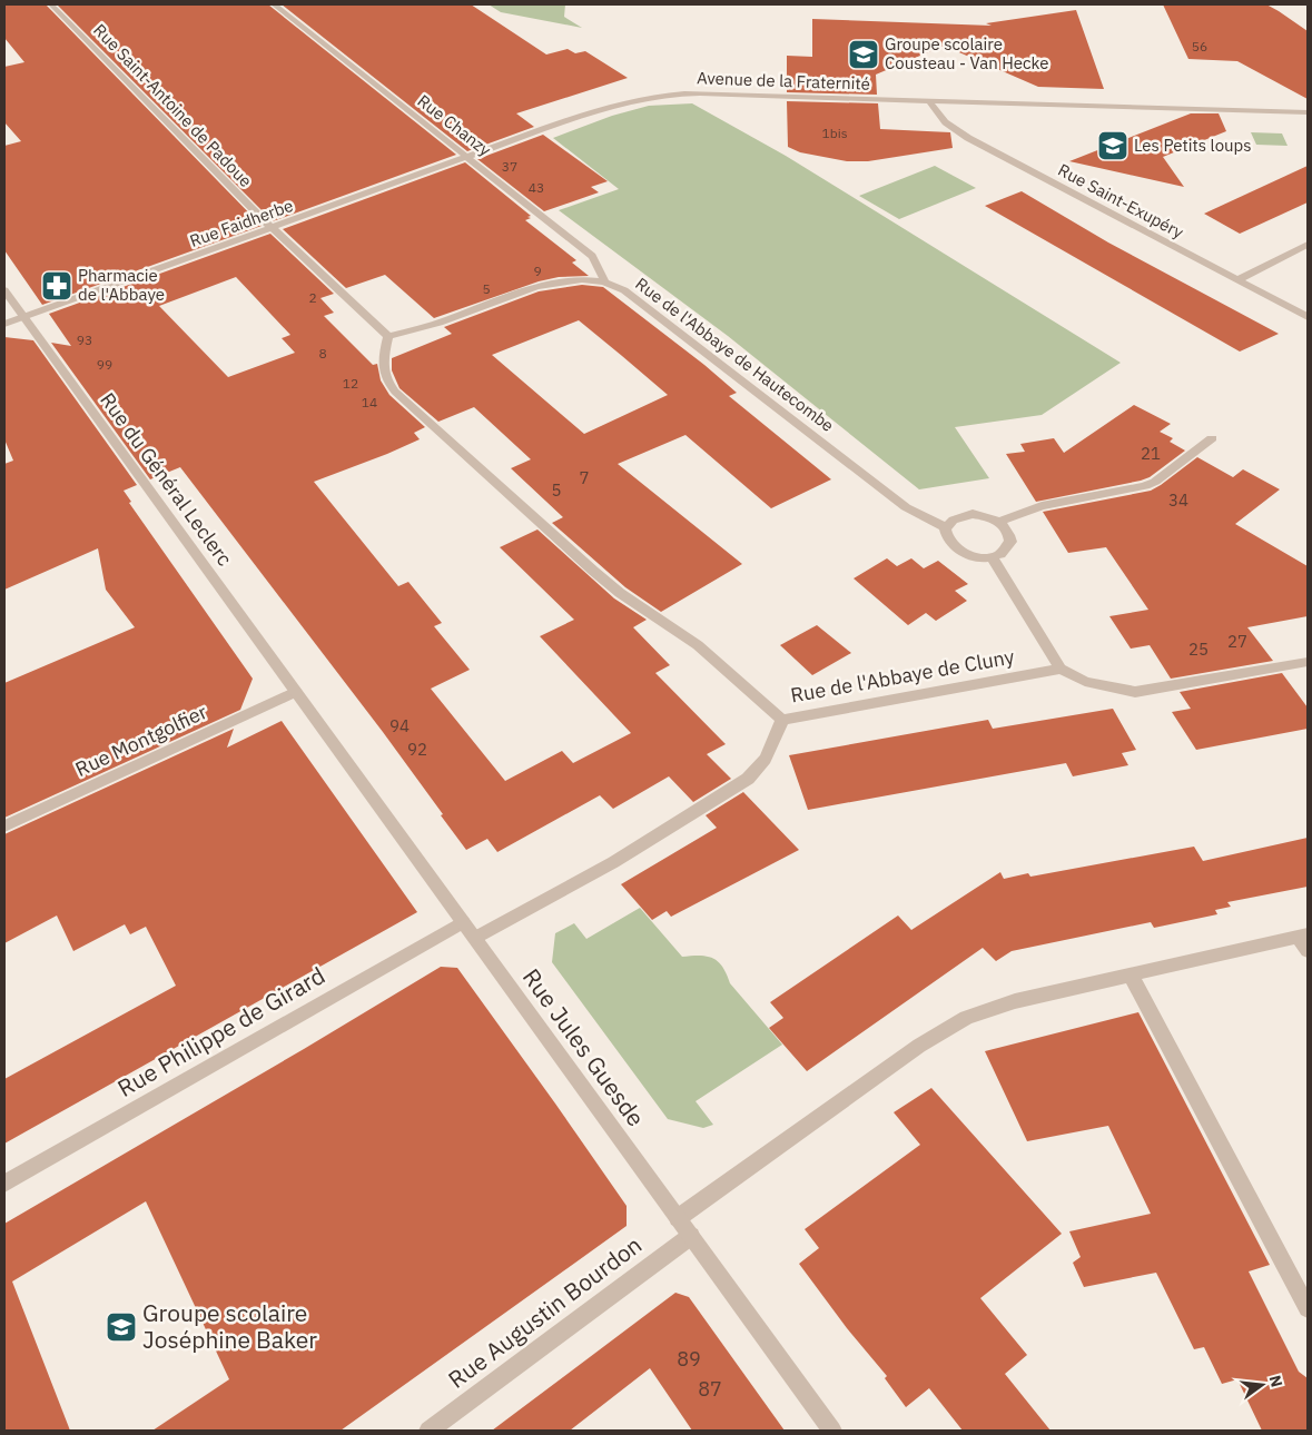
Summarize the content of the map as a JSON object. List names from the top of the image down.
{
  "streets": {
    "street": [
      "Avenue de la Fraternité",
      "Rue Saint-Antoine de Padoue",
      "Rue Chanzy",
      "Rue Saint-Exupéry",
      "Rue Faidherbe",
      "Rue de l'Abbaye de Hautecombe",
      "Rue du Général Leclerc",
      "Rue de l'Abbaye de Cluny",
      "Rue Montgolfier",
      "Rue Philippe de Girard",
      "Rue Jules Guesde",
      "Rue Augustin Bourdon"
    ]
  },
  "crossings": [
    ["Avenue de la Fraternité", "Rue Chanzy"],
    ["Avenue de la Fraternité", "Rue Saint-Exupéry"],
    ["Avenue de la Fraternité", "Rue Faidherbe"],
    ["Rue Saint-Antoine de Padoue", "Rue Faidherbe"],
    ["Rue Saint-Antoine de Padoue", "Rue de l'Abbaye de Hautecombe"],
    ["Rue Chanzy", "Rue Faidherbe"],
    ["Rue Chanzy", "Rue de l'Abbaye de Hautecombe"],
    ["Rue Faidherbe", "Rue du Général Leclerc"],
    ["Rue du Général Leclerc", "Rue Montgolfier"],
    ["Rue du Général Leclerc", "Rue Jules Guesde"],
    ["Rue de l'Abbaye de Cluny", "Rue Jules Guesde"],
    ["Rue Montgolfier", "Rue Jules Guesde"],
    ["Rue Philippe de Girard", "Rue Jules Guesde"],
    ["Rue Jules Guesde", "Rue Augustin Bourdon"]
  ],
  "places": {
    "school or university": ["Groupe scolaire Cousteau - Van Hecke", "Les Petits loups", "Groupe scolaire Joséphine Baker"],
    "pharmacy": ["Pharmacie de l'Abbaye"]
  },
  "house_numbers": [
    "56",
    "1bis",
    "37",
    "43",
    "9",
    "5",
    "2",
    "93",
    "8",
    "99",
    "12",
    "14",
    "21",
    "7",
    "5",
    "34",
    "27",
    "25",
    "94",
    "92",
    "89",
    "87"
  ],
  "north": "right"
}
